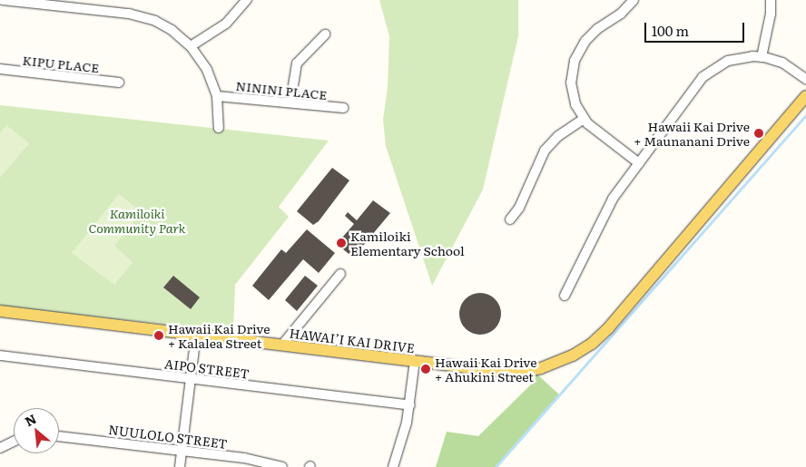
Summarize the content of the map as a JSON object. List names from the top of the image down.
{
  "streets": {
    "main road": ["HAWAI’I KAI DRIVE"],
    "street": [
      "KIPU PLACE",
      "NININI PLACE",
      "AIPO STREET",
      "NUULOLO STREET"
    ]
  },
  "parks": ["Kamiloiki Community Park"],
  "places": [
    "Hawaii Kai Drive + Maunanani Drive",
    "Kamiloiki Elementary School",
    "Hawaii Kai Drive + Kalalea Street",
    "Hawaii Kai Drive + Ahukini Street"
  ],
  "scale_bar": "100 m",
  "north": "top left"
}
